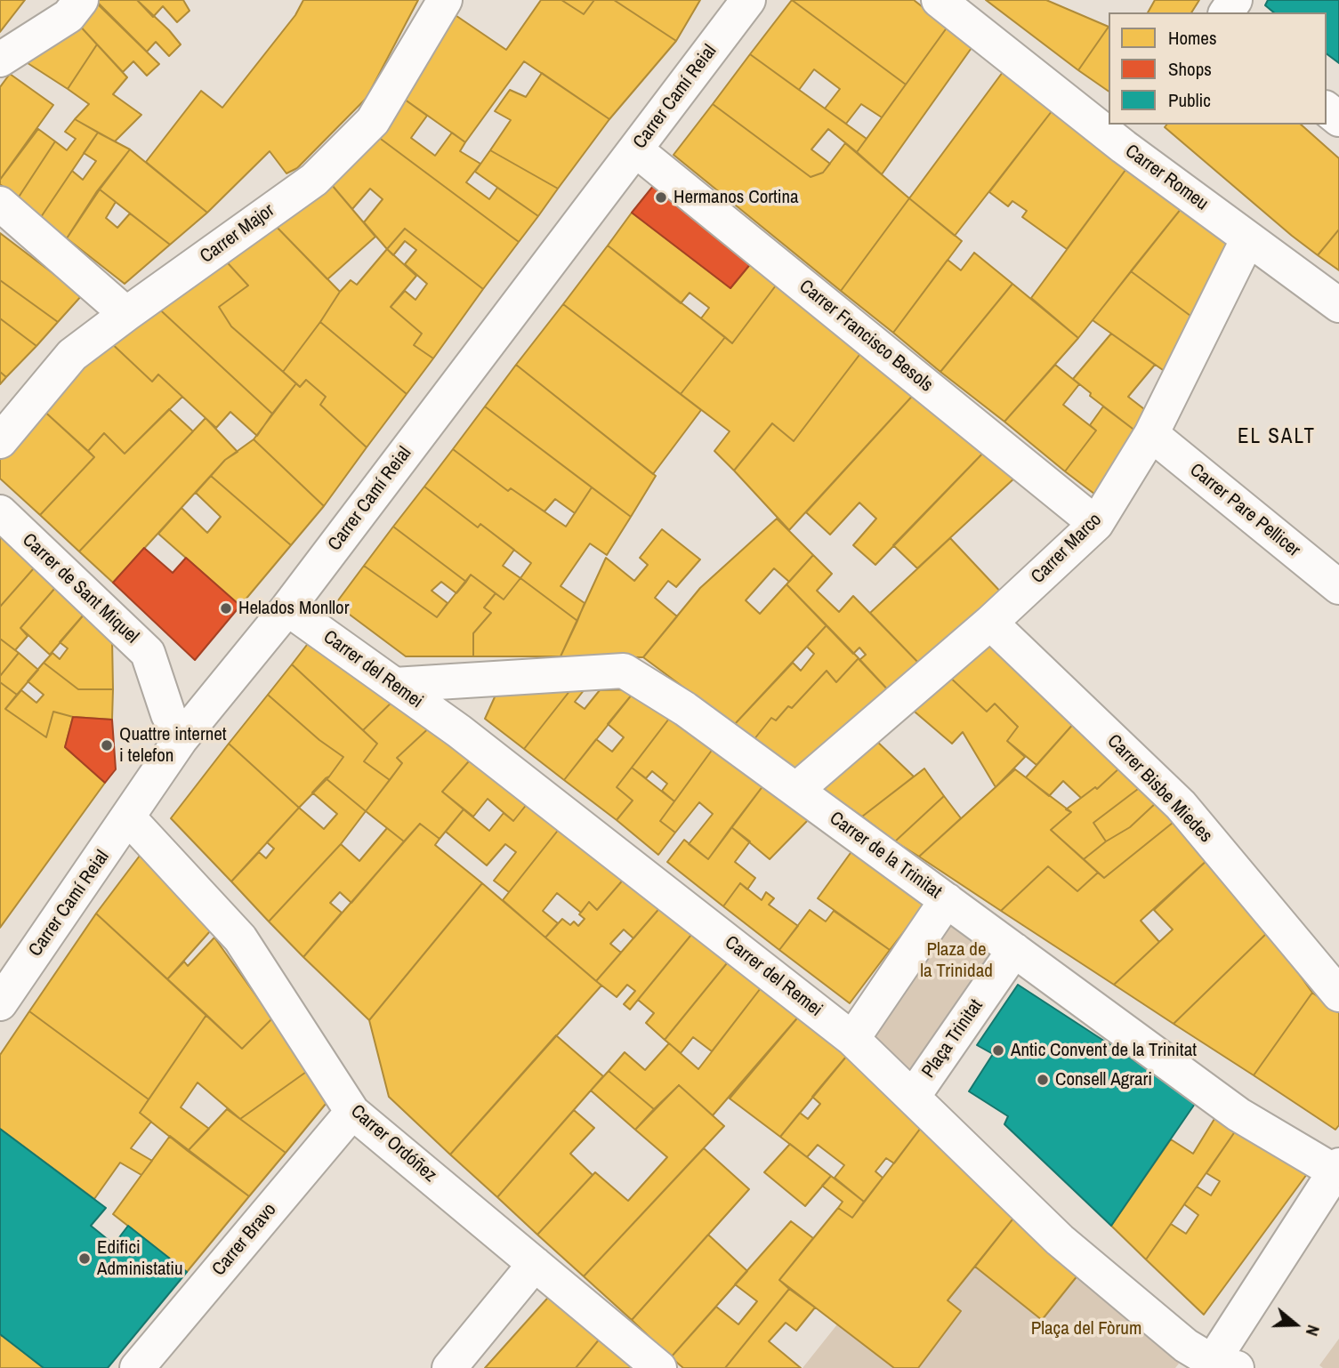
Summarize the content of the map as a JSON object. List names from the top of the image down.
{
  "streets": {
    "street": [
      "Carrer Camí Reial",
      "Carrer Romeu",
      "Carrer Major",
      "Carrer Francisco Besols",
      "Carrer Pare Pellicer",
      "Carrer Marco",
      "Carrer de Sant Miquel",
      "Carrer del Remei",
      "Carrer Bisbe Miedes",
      "Carrer de la Trinitat",
      "Plaça Trinitat",
      "Carrer Ordóñez",
      "Carrer Bravo"
    ]
  },
  "crossings": [
    ["Carrer Camí Reial", "Carrer Francisco Besols"],
    ["Carrer Camí Reial", "Carrer de Sant Miquel"],
    ["Carrer Camí Reial", "Carrer del Remei"],
    ["Carrer Camí Reial", "Carrer Ordóñez"],
    ["Carrer Romeu", "Carrer Marco"],
    ["Carrer Francisco Besols", "Carrer Marco"],
    ["Carrer Pare Pellicer", "Carrer Marco"],
    ["Carrer Marco", "Carrer Bisbe Miedes"],
    ["Carrer Marco", "Carrer de la Trinitat"],
    ["Carrer del Remei", "Carrer de la Trinitat"],
    ["Carrer del Remei", "Plaça Trinitat"],
    ["Carrer de la Trinitat", "Plaça Trinitat"],
    ["Carrer Ordóñez", "Carrer Bravo"]
  ],
  "districts": ["EL SALT"],
  "parks": ["Plaza de la Trinidad", "Plaça del Fòrum"],
  "places": [
    "Hermanos Cortina",
    "Helados Monllor",
    "Quattre internet i telefon",
    "Antic Convent de la Trinitat",
    "Consell Agrari",
    "Edifici Administatiu"
  ],
  "legend": ["Homes", "Shops", "Public"],
  "north": "right"
}
